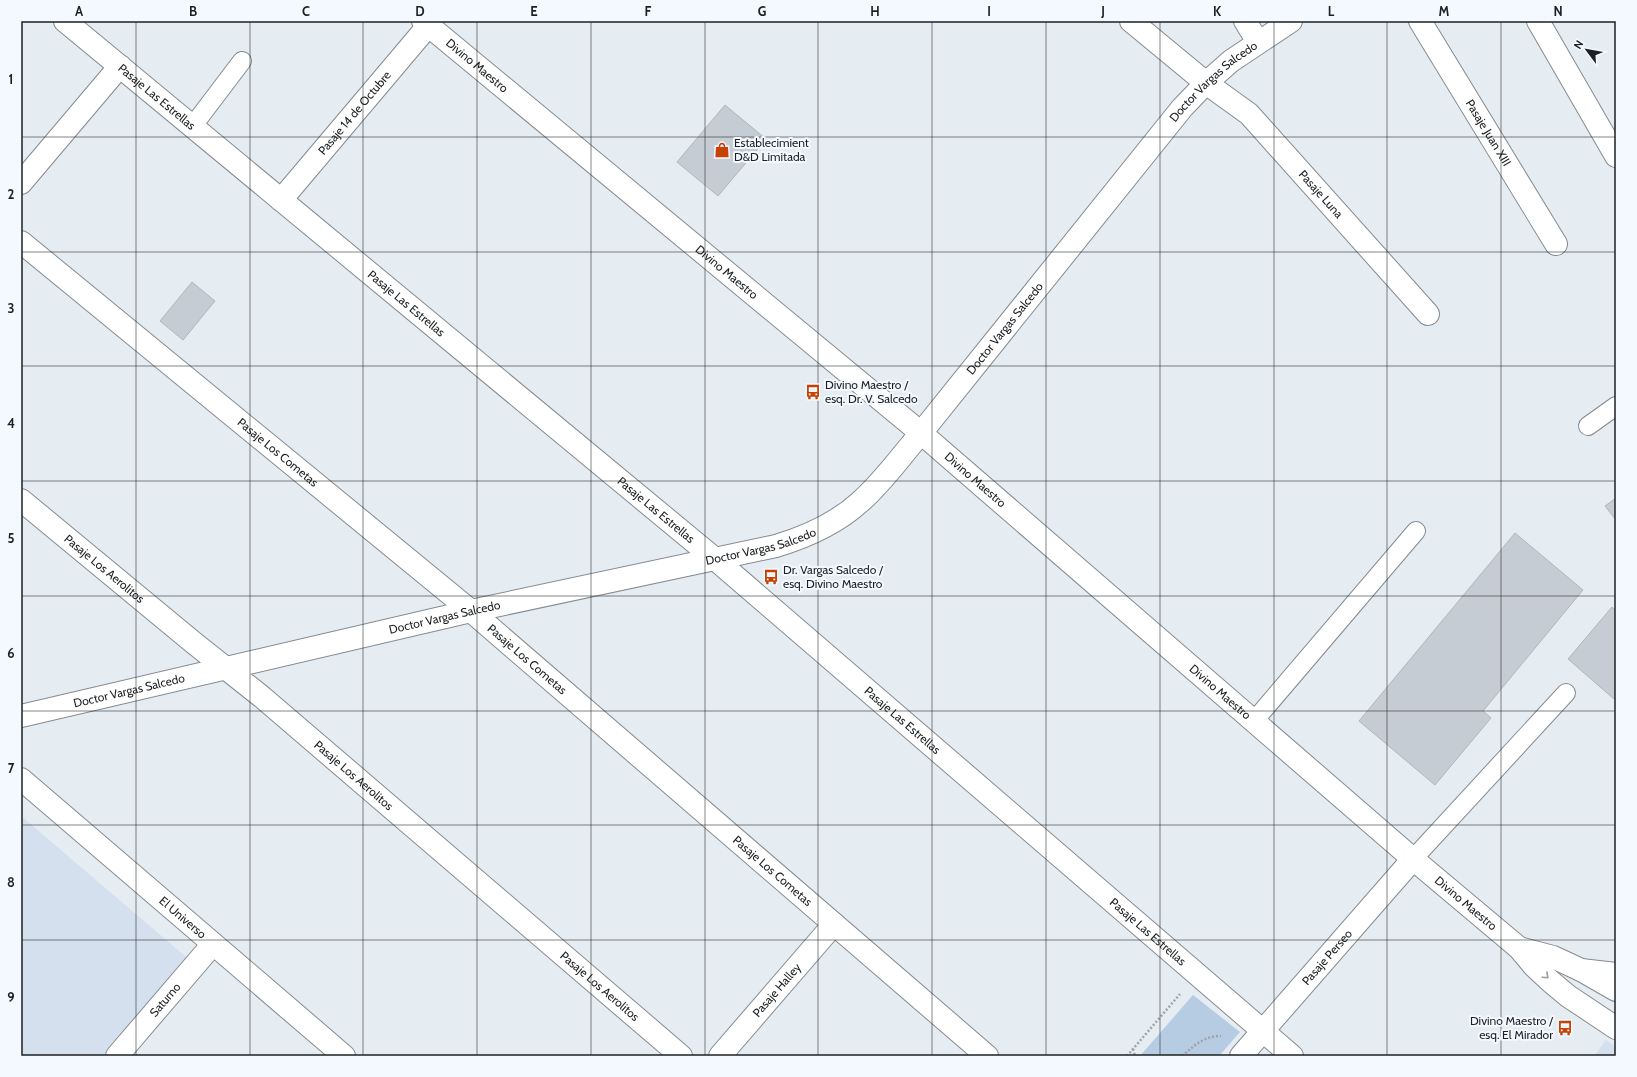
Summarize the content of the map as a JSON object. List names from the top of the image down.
{
  "streets": {
    "street": [
      "Divino Maestro",
      "Doctor Vargas Salcedo",
      "Pasaje Las Estrellas",
      "Pasaje 14 de Octubre",
      "Pasaje Juan XIII",
      "Pasaje Luna",
      "Pasaje Los Cometas",
      "Pasaje Los Aerolitos",
      "El Universo",
      "Pasaje Perseo",
      "Pasaje Halley",
      "Saturno"
    ]
  },
  "crossings": [
    ["Divino Maestro", "Doctor Vargas Salcedo"],
    ["Divino Maestro", "Pasaje 14 de Octubre"],
    ["Divino Maestro", "Pasaje Perseo"],
    ["Doctor Vargas Salcedo", "Pasaje Las Estrellas"],
    ["Doctor Vargas Salcedo", "Pasaje Luna"],
    ["Doctor Vargas Salcedo", "Pasaje Los Cometas"],
    ["Doctor Vargas Salcedo", "Pasaje Los Aerolitos"],
    ["Pasaje Las Estrellas", "Pasaje 14 de Octubre"],
    ["Pasaje Las Estrellas", "Pasaje Perseo"],
    ["Pasaje Los Cometas", "Pasaje Halley"],
    ["El Universo", "Saturno"]
  ],
  "places": {
    "shop": ["Establecimient D&D Limitada"],
    "bus stop": ["Divino Maestro / esq. Dr. V. Salcedo", "Dr. Vargas Salcedo / esq. Divino Maestro", "Divino Maestro / esq. El Mirador"]
  },
  "north": "top left",
  "grid": {
    "columns": [
      "A",
      "B",
      "C",
      "D",
      "E",
      "F",
      "G",
      "H",
      "I",
      "J",
      "K",
      "L",
      "M",
      "N"
    ],
    "rows": [
      "1",
      "2",
      "3",
      "4",
      "5",
      "6",
      "7",
      "8",
      "9"
    ]
  }
}
